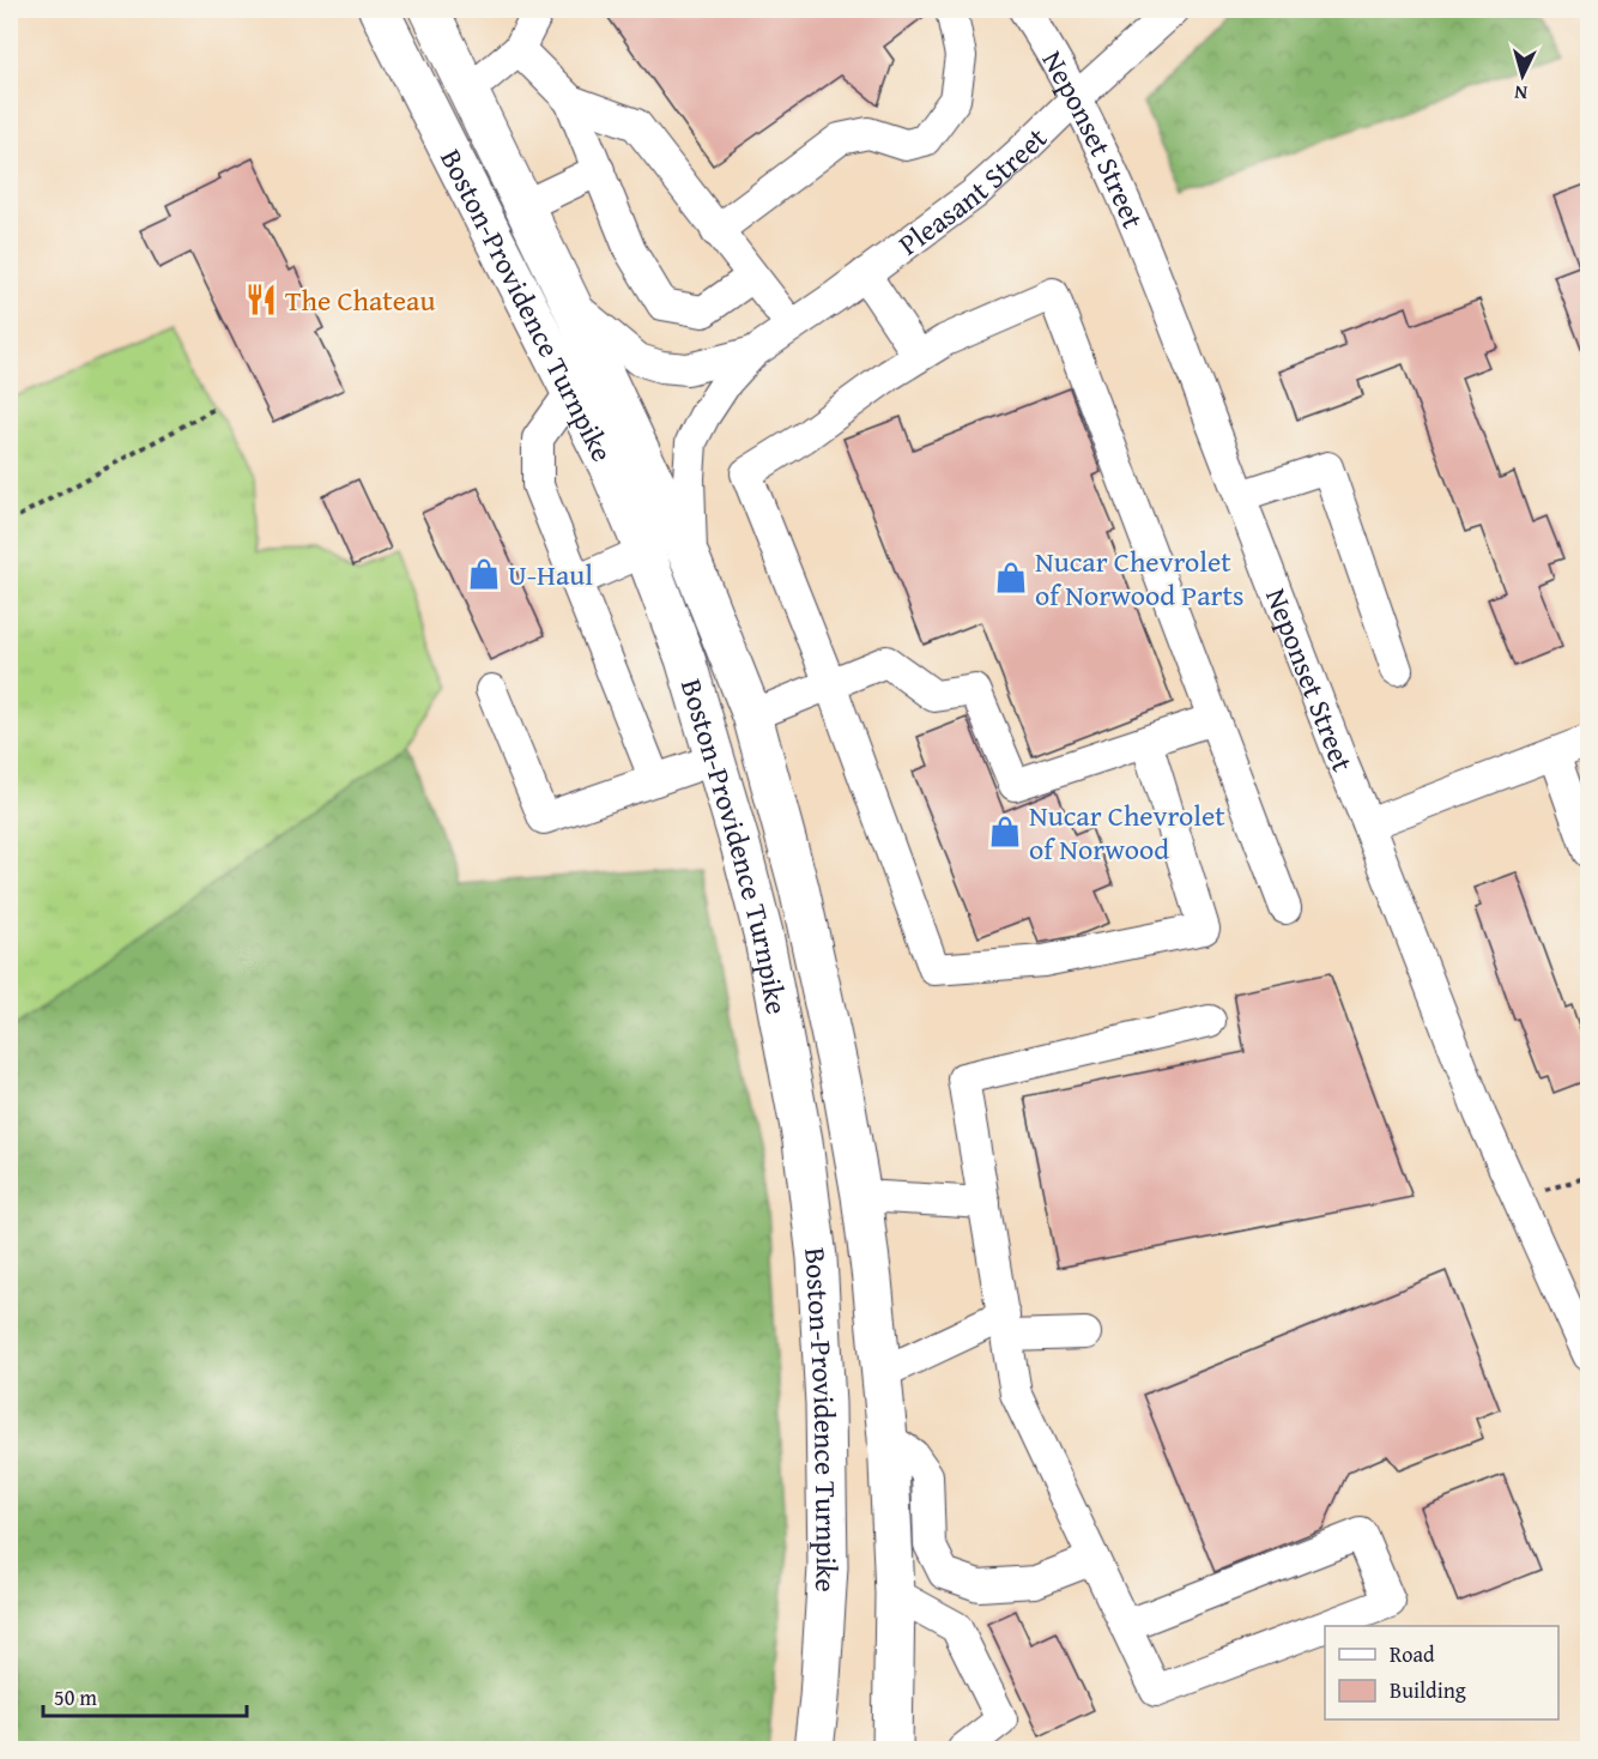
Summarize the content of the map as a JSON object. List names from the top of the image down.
{
  "streets": {
    "main road": ["Boston-Providence Turnpike"],
    "street": ["Neponset Street", "Pleasant Street"]
  },
  "crossings": [
    ["Neponset Street", "Pleasant Street"],
    ["Pleasant Street", "Boston-Providence Turnpike"]
  ],
  "places": {
    "restaurant": ["The Chateau"],
    "shop": ["U-Haul", "Nucar Chevrolet of Norwood Parts", "Nucar Chevrolet of Norwood"]
  },
  "legend": ["Road", "Building"],
  "scale_bar": "50 m",
  "north": "bottom"
}
